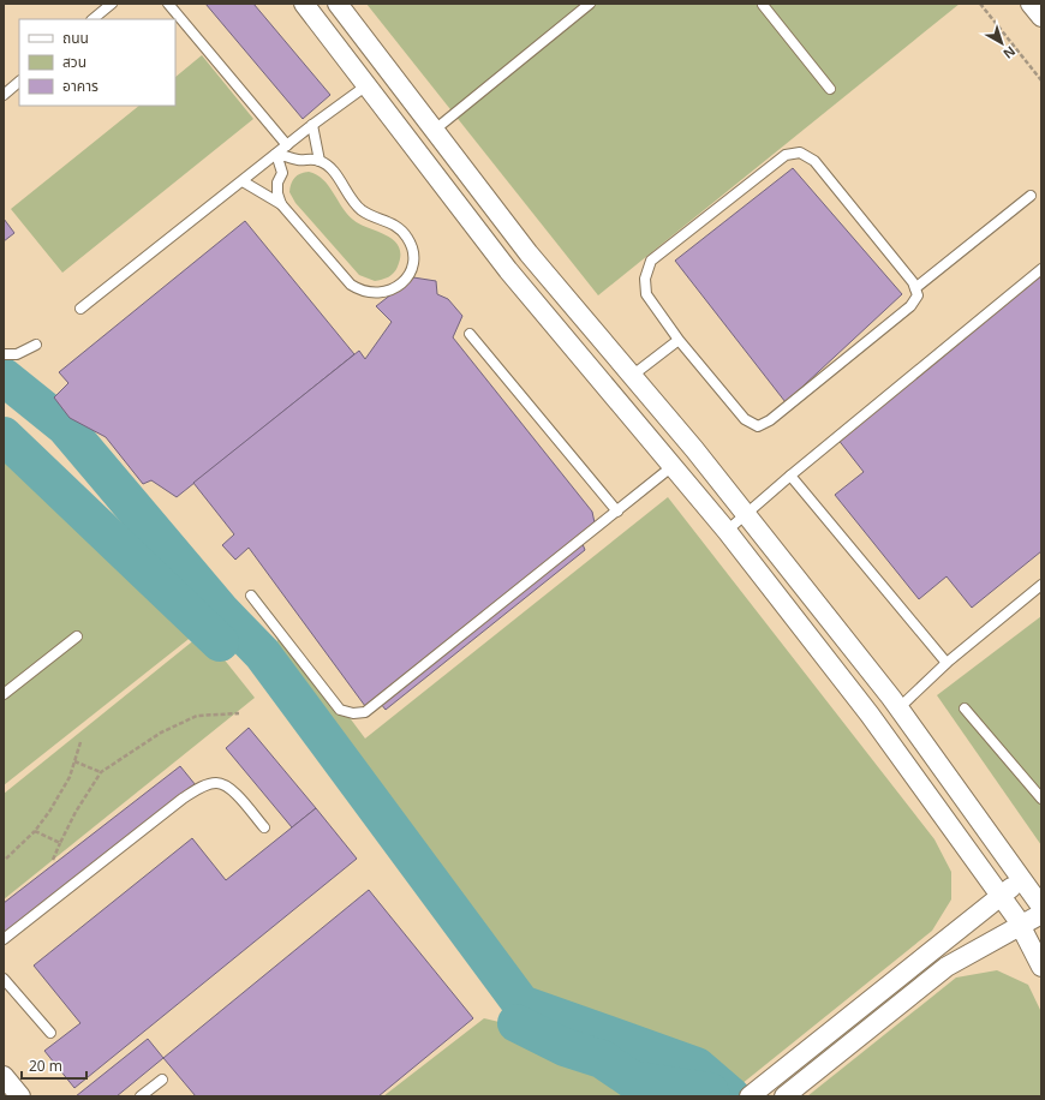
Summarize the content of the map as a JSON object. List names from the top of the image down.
{
  "legend": ["ถนน", "สวน", "อาคาร"],
  "scale_bar": "20 m",
  "north": "bottom right"
}
